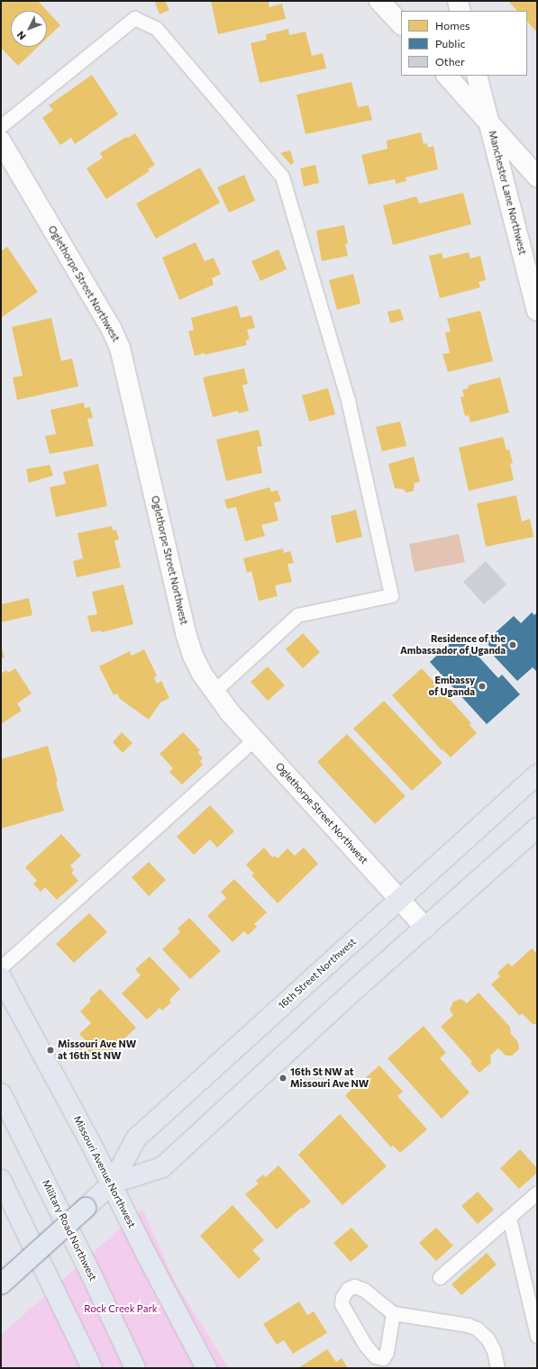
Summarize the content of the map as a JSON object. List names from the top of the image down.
{
  "streets": {
    "main road": ["16th Street Northwest", "Missouri Avenue Northwest", "Military Road Northwest"],
    "street": ["Manchester Lane Northwest", "Oglethorpe Street Northwest"]
  },
  "crossings": [
    ["Oglethorpe Street Northwest", "16th Street Northwest"],
    ["16th Street Northwest", "Missouri Avenue Northwest"]
  ],
  "parks": ["Rock Creek Park"],
  "places": [
    "Residence of the Ambassador of Uganda",
    "Embassy of Uganda",
    "Missouri Ave NW at 16th St NW",
    "16th St NW at Missouri Ave NW"
  ],
  "legend": ["Homes", "Public", "Other"],
  "north": "bottom left"
}
